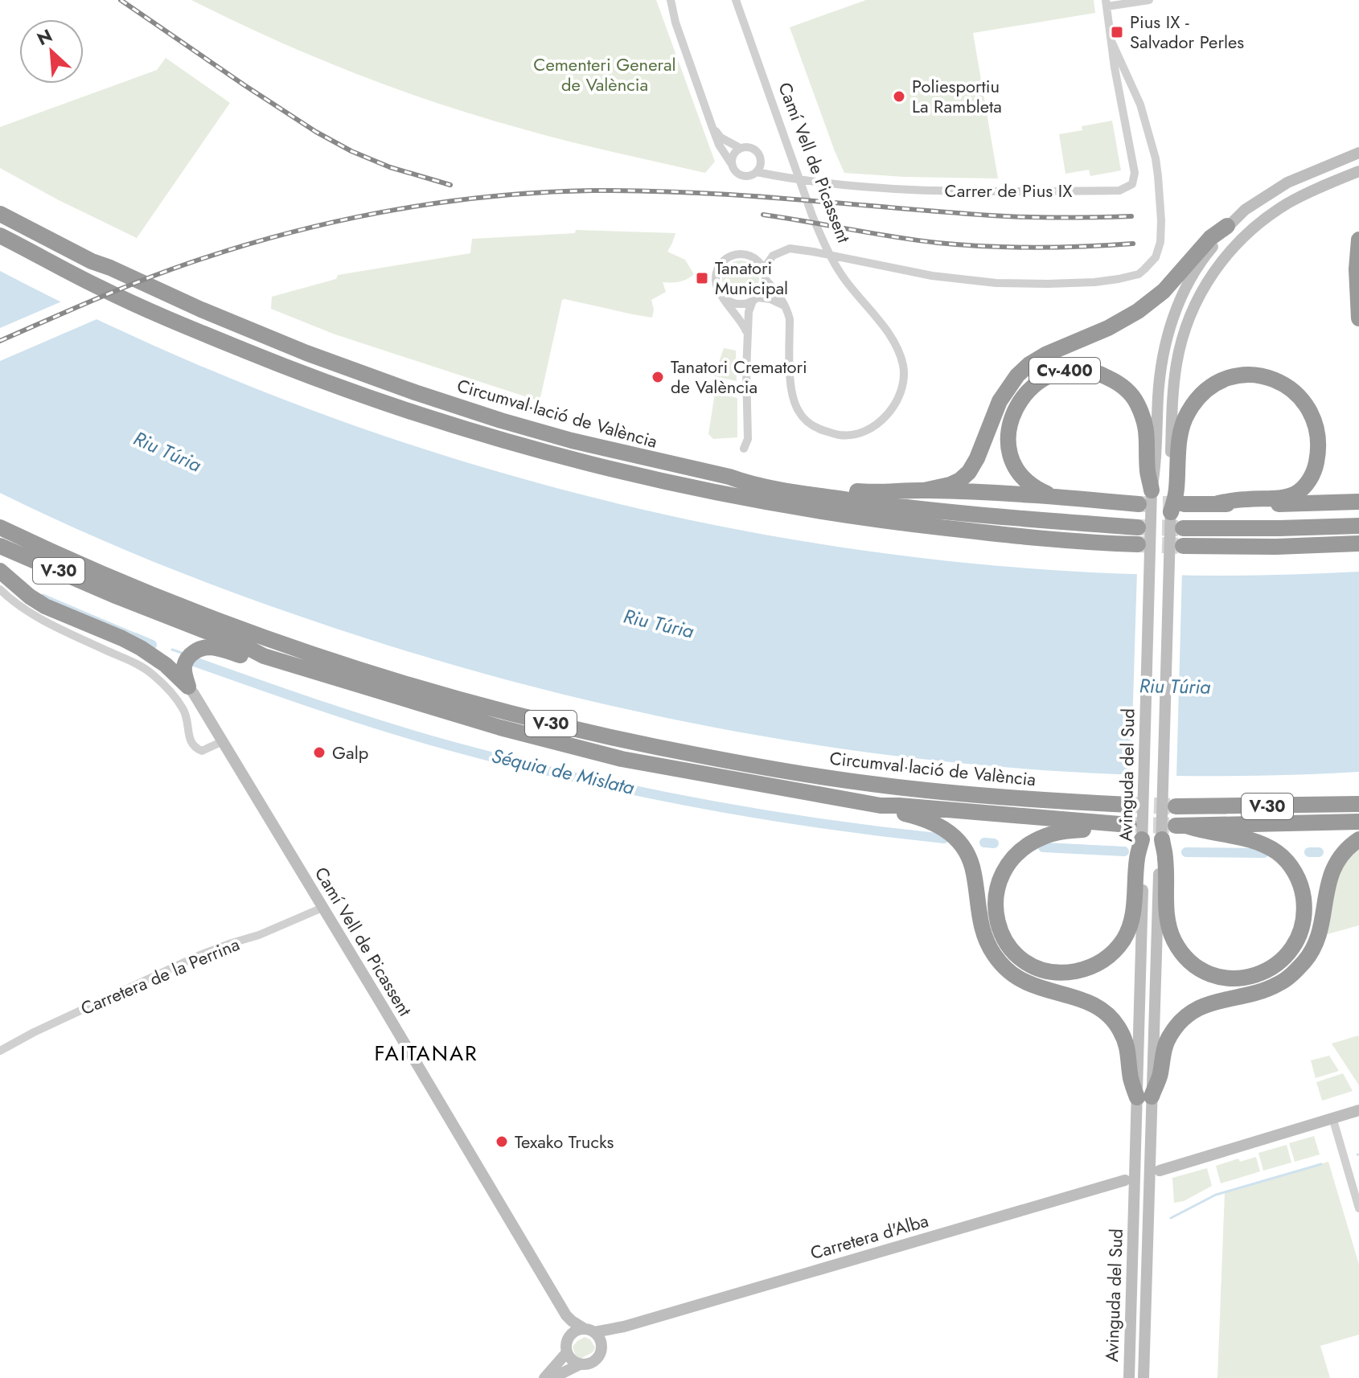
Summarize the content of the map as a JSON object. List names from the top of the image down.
{
  "streets": {
    "highway": ["Cv-400", "Circumval·lació de València", "V-30"],
    "main road": ["Camí Vell de Picassent", "Avinguda del Sud", "Carretera d'Alba"],
    "street": ["Carrer de Pius IX", "Carretera de la Perrina"]
  },
  "crossings": [
    ["Camí Vell de Picassent", "Carretera de la Perrina"],
    ["Camí Vell de Picassent", "Carretera d'Alba"],
    ["Cv-400", "Avinguda del Sud"],
    ["V-30", "Avinguda del Sud"]
  ],
  "districts": ["FAITANAR"],
  "water": ["Riu Túria", "Séquia de Mislata"],
  "parks": ["Cementeri General de València"],
  "places": {
    "transit": ["Pius IX - Salvador Perles", "Tanatori Municipal"],
    "other": [
      "Poliesportiu La Rambleta",
      "Tanatori Crematori de València",
      "Galp",
      "Texako Trucks"
    ]
  },
  "north": "top left"
}
